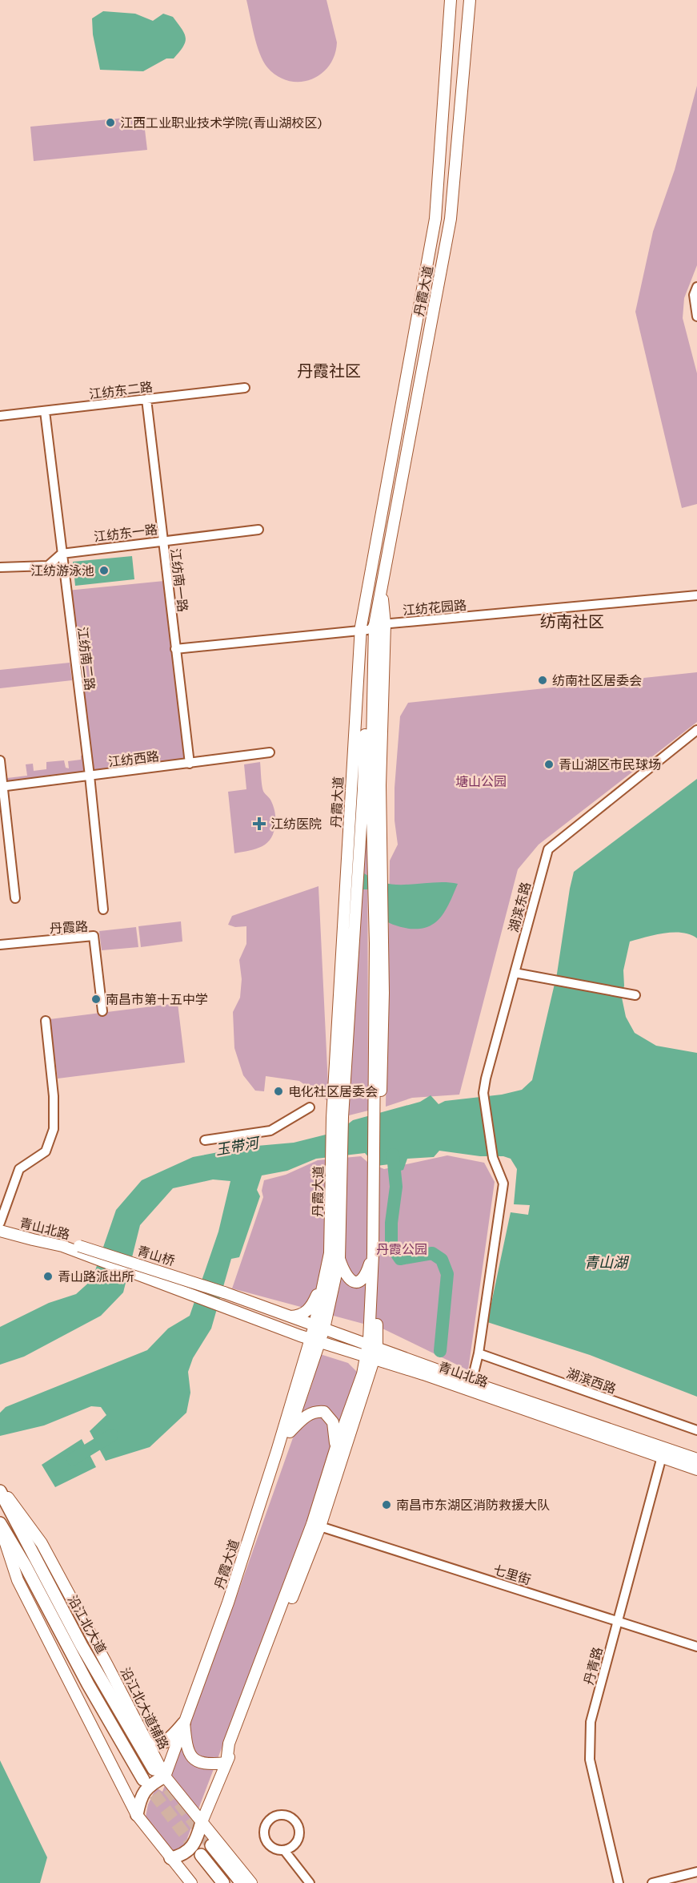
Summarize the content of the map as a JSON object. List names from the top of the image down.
{
  "streets": {
    "highway": ["沿江北大道"],
    "main road": [
      "丹霞大道",
      "青山北路",
      "青山桥",
      "沿江北大道辅路"
    ],
    "street": [
      "江纺东二路",
      "江纺东一路",
      "江纺南一路",
      "江纺花园路",
      "江纺南二路",
      "江纺西路",
      "湖滨东路",
      "丹霞路",
      "湖滨西路",
      "七里街",
      "丹青路"
    ]
  },
  "crossings": [
    ["丹霞大道", "江纺花园路"],
    ["丹霞大道", "青山北路"],
    ["丹霞大道", "七里街"],
    ["丹霞大道", "沿江北大道辅路"],
    ["江纺东二路", "江纺南一路"],
    ["江纺东二路", "江纺南二路"],
    ["江纺东一路", "江纺南一路"],
    ["江纺东一路", "江纺南二路"],
    ["江纺南一路", "江纺花园路"],
    ["江纺南一路", "江纺西路"],
    ["江纺南二路", "江纺西路"],
    ["湖滨东路", "湖滨西路"],
    ["青山北路", "青山桥"],
    ["青山北路", "丹青路"],
    ["七里街", "丹青路"]
  ],
  "districts": ["丹霞社区", "纺南社区"],
  "water": ["玉带河", "青山湖"],
  "parks": ["塘山公园", "丹霞公园"],
  "places": {
    "other": [
      "江西工业职业技术学院(青山湖校区)",
      "江纺游泳池",
      "纺南社区居委会",
      "青山湖区市民球场",
      "南昌市第十五中学",
      "电化社区居委会",
      "青山路派出所",
      "南昌市东湖区消防救援大队"
    ],
    "health": ["江纺医院"]
  }
}
